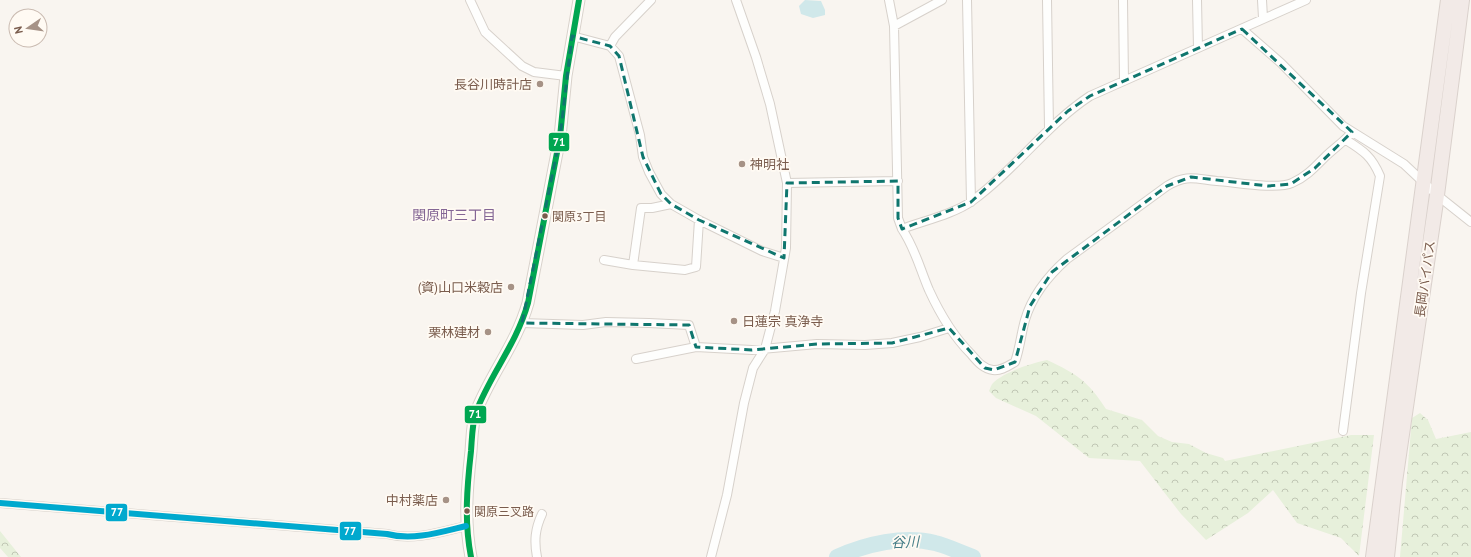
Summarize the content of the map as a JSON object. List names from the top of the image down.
{
  "streets": {
    "highway": ["長岡バイパス"]
  },
  "districts": ["関原町三丁目"],
  "water": ["谷川"],
  "places": [
    "長谷川時計店",
    "神明社",
    "関原3丁目",
    "(資)山口米穀店",
    "日蓮宗 真浄寺",
    "栗林建材",
    "中村薬店",
    "関原三叉路"
  ],
  "lines": ["transit line 71", "transit line 77"],
  "north": "left"
}
